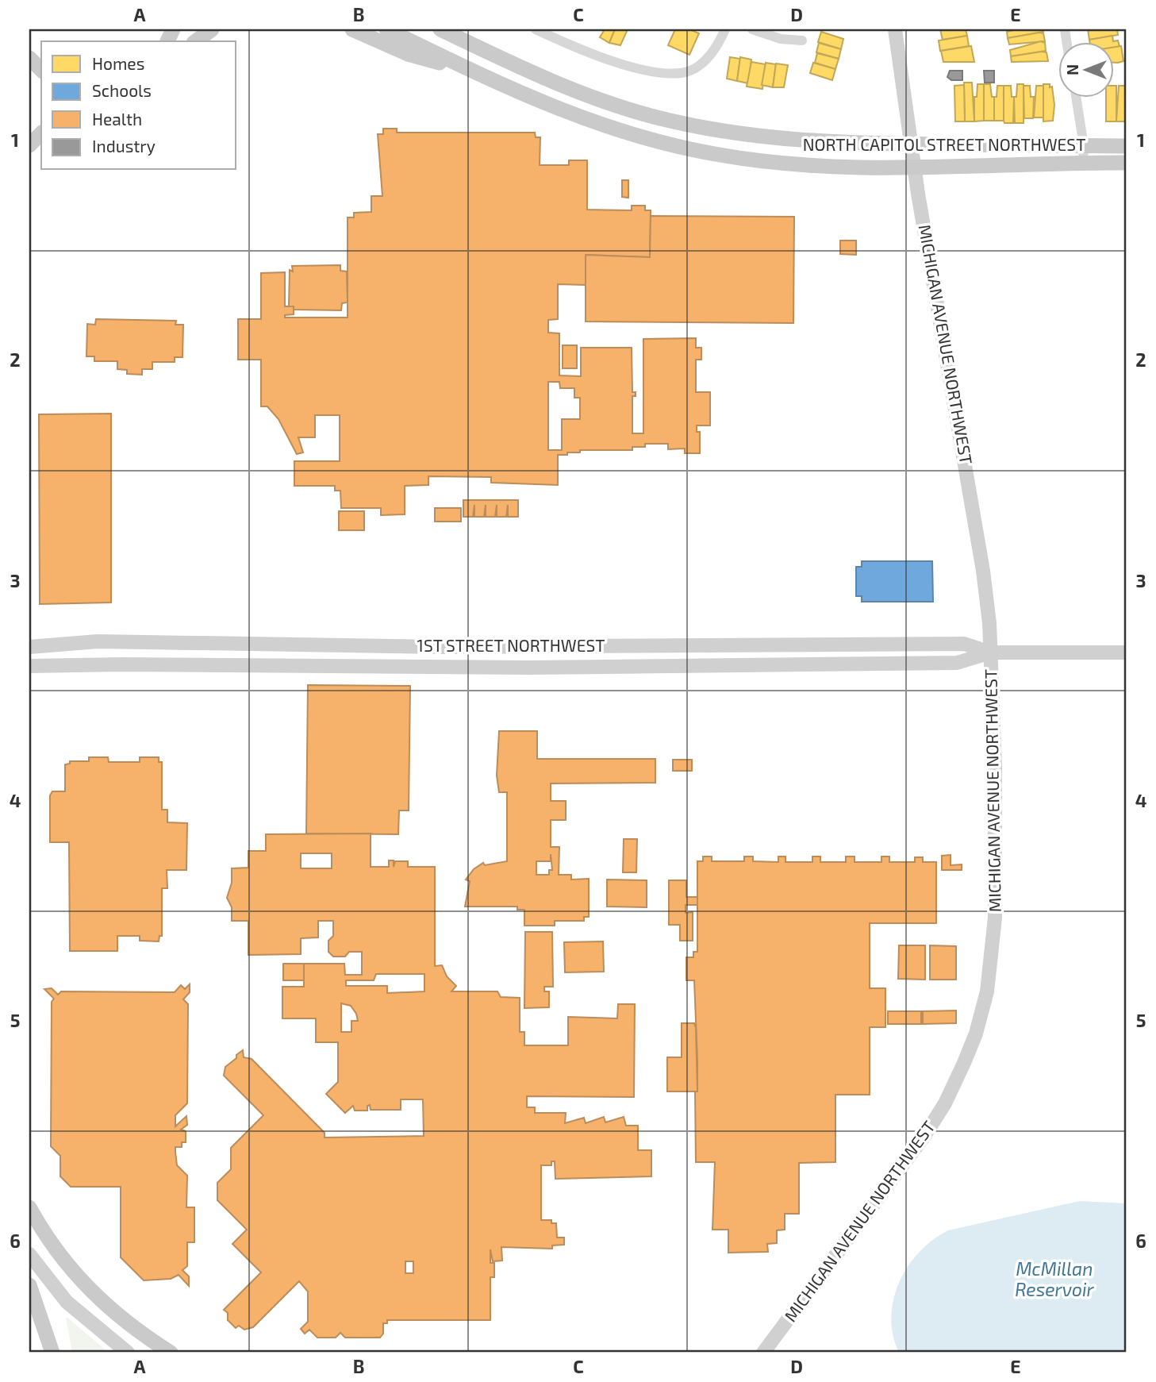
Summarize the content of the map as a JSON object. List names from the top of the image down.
{
  "streets": {
    "main road": ["NORTH CAPITOL STREET NORTHWEST"],
    "street": ["MICHIGAN AVENUE NORTHWEST", "1ST STREET NORTHWEST"]
  },
  "crossings": [
    ["NORTH CAPITOL STREET NORTHWEST", "MICHIGAN AVENUE NORTHWEST"],
    ["MICHIGAN AVENUE NORTHWEST", "1ST STREET NORTHWEST"]
  ],
  "water": ["McMillan Reservoir"],
  "legend": [
    "Homes",
    "Schools",
    "Health",
    "Industry"
  ],
  "north": "left",
  "grid": {
    "columns": [
      "A",
      "B",
      "C",
      "D",
      "E"
    ],
    "rows": [
      "1",
      "2",
      "3",
      "4",
      "5",
      "6"
    ]
  }
}
